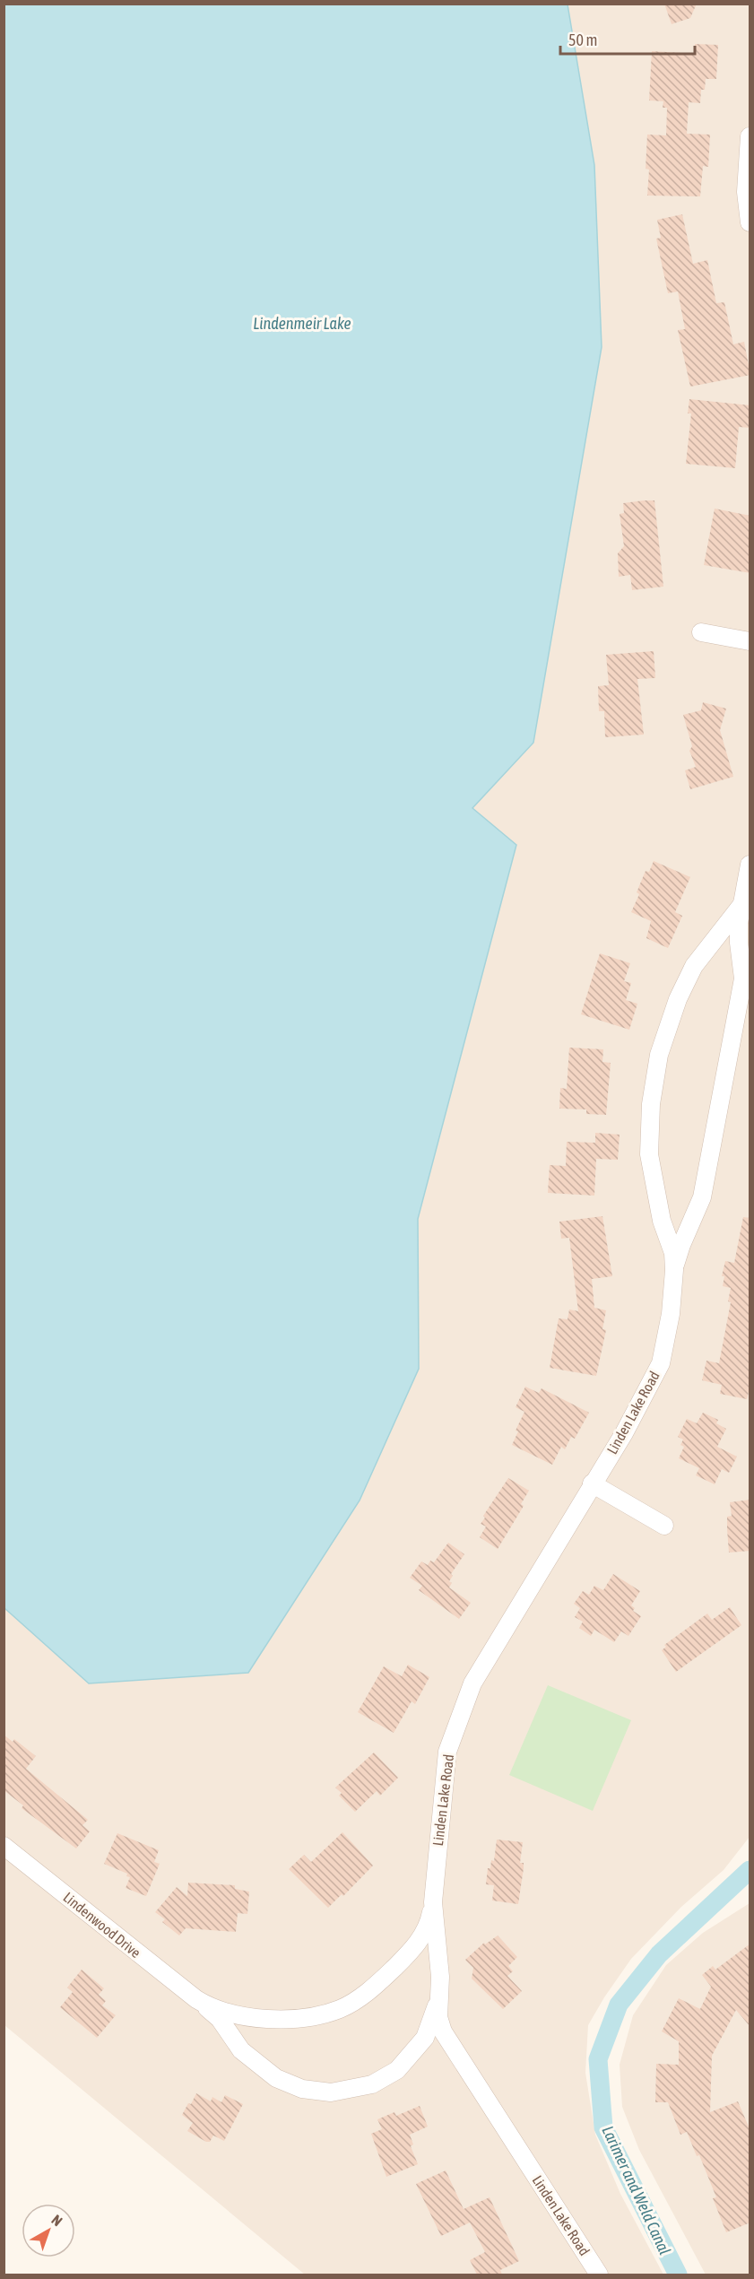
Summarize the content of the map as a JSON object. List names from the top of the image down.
{
  "streets": {
    "street": ["Linden Lake Road", "Lindenwood Drive"]
  },
  "crossings": [
    ["Linden Lake Road", "Lindenwood Drive"]
  ],
  "water": ["Lindenmeir Lake", "Larimer and Weld Canal"],
  "scale_bar": "50 m",
  "north": "top right"
}
